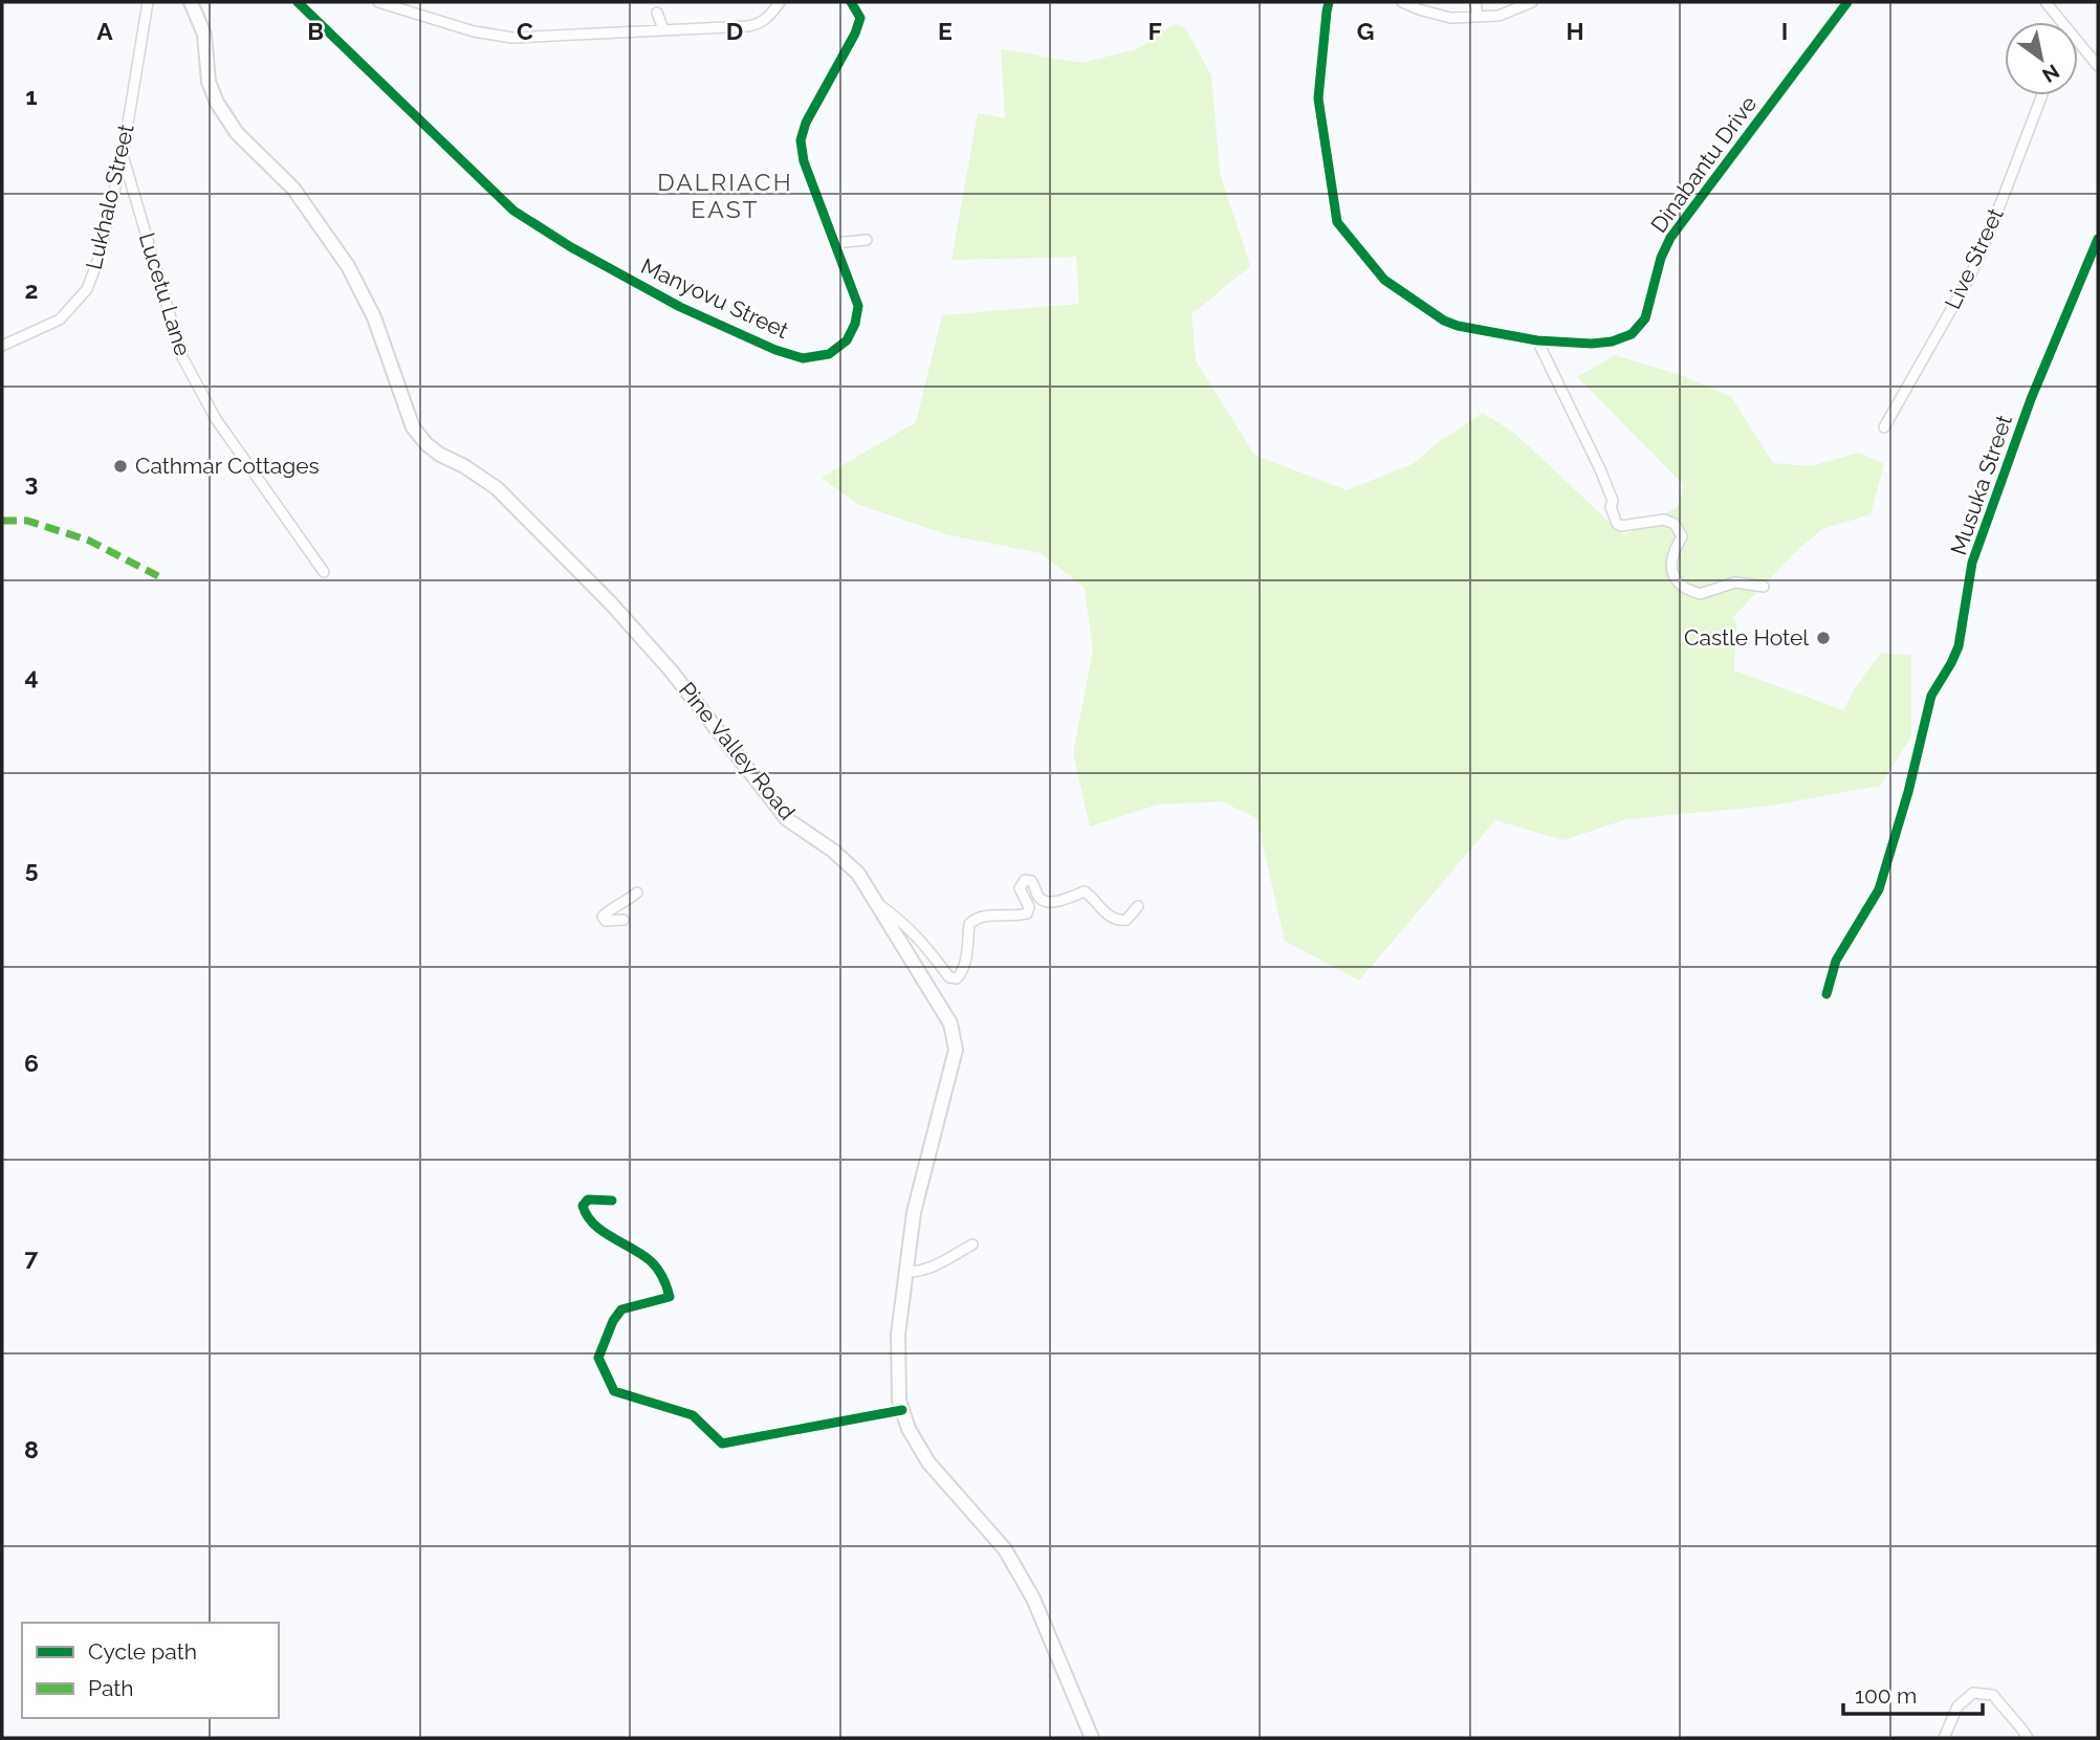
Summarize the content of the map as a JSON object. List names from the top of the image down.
{
  "streets": {
    "main road": ["Pine Valley Road"],
    "street": [
      "Dinabantu Drive",
      "Lukhalo Street",
      "Live Street",
      "Lucetu Lane",
      "Manyovu Street",
      "Musuka Street"
    ]
  },
  "crossings": [
    ["Lukhalo Street", "Lucetu Lane"]
  ],
  "districts": ["DALRIACH EAST"],
  "places": ["Cathmar Cottages", "Castle Hotel"],
  "legend": ["Cycle path", "Path"],
  "scale_bar": "100 m",
  "north": "bottom right",
  "grid": {
    "columns": [
      "A",
      "B",
      "C",
      "D",
      "E",
      "F",
      "G",
      "H",
      "I"
    ],
    "rows": [
      "1",
      "2",
      "3",
      "4",
      "5",
      "6",
      "7",
      "8"
    ]
  }
}
